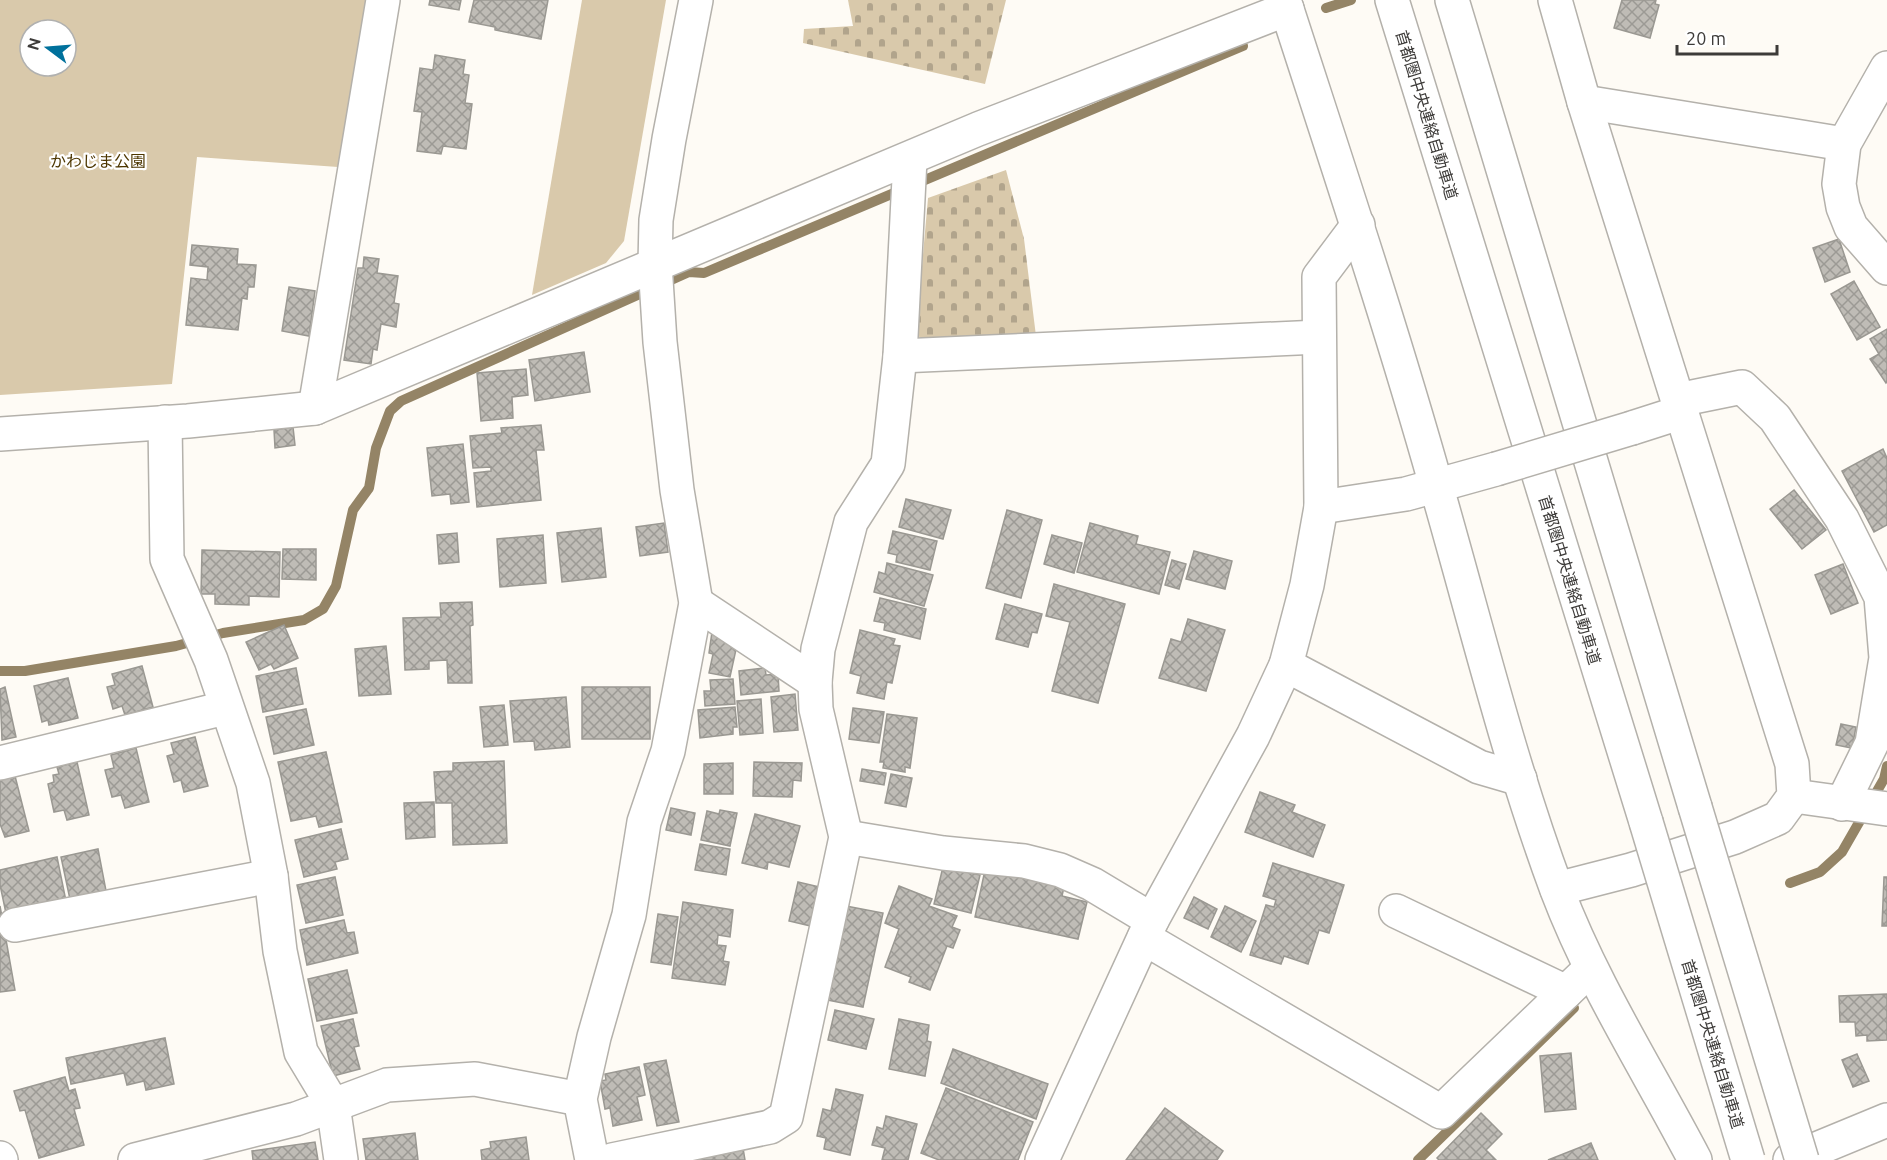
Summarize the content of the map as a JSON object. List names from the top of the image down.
{
  "streets": {
    "main road": ["首都圏中央連絡自動車道"]
  },
  "parks": ["かわじま公園"],
  "scale_bar": "20 m",
  "north": "left"
}
